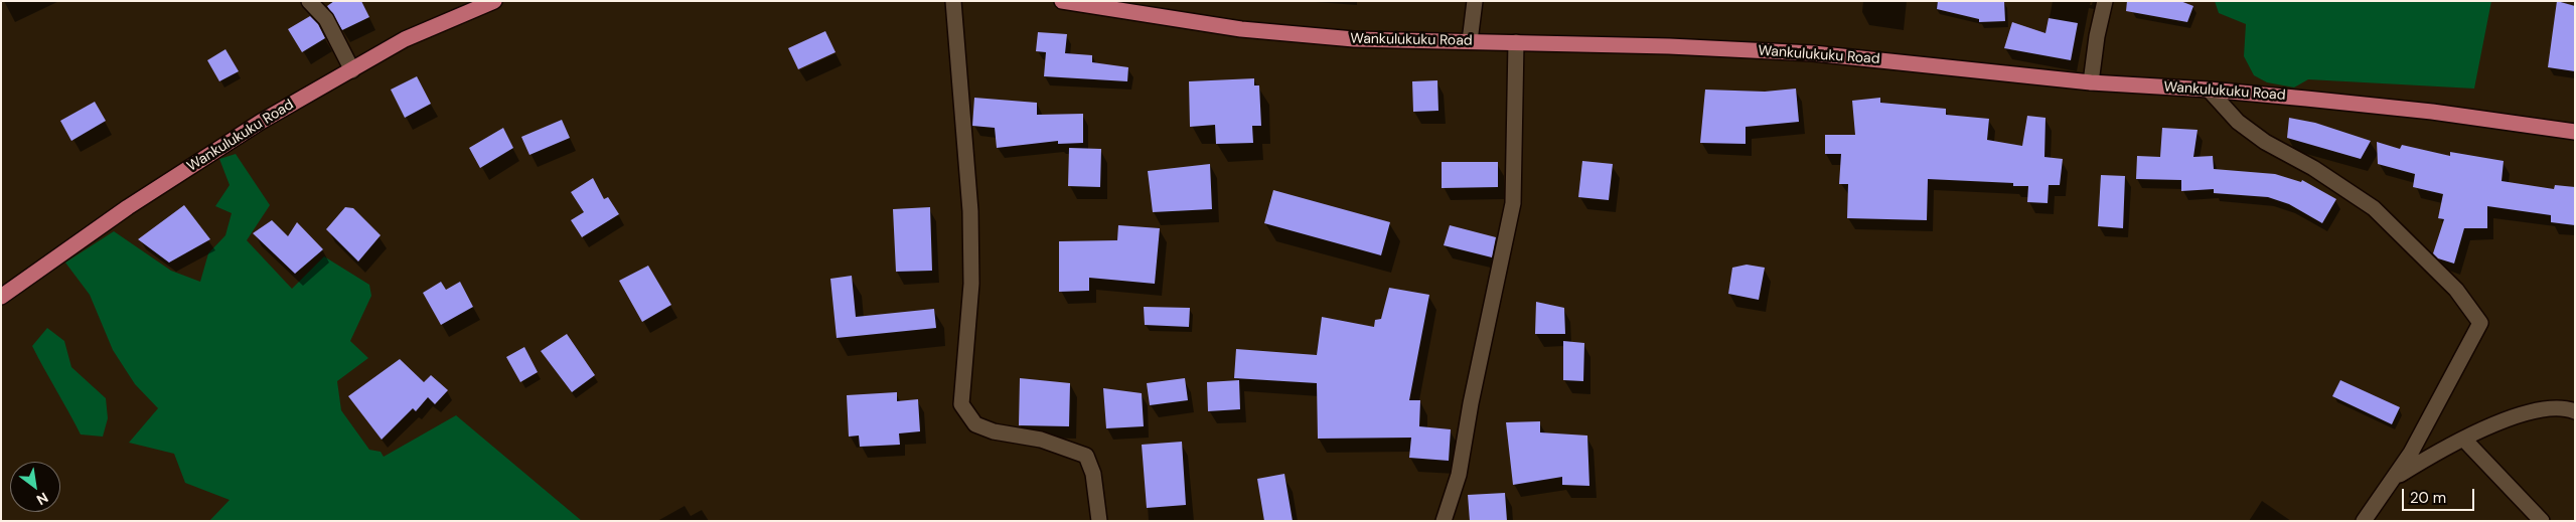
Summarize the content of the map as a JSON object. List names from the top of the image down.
{
  "streets": {
    "main road": ["Wankulukuku Road"]
  },
  "scale_bar": "20 m",
  "north": "bottom right"
}
